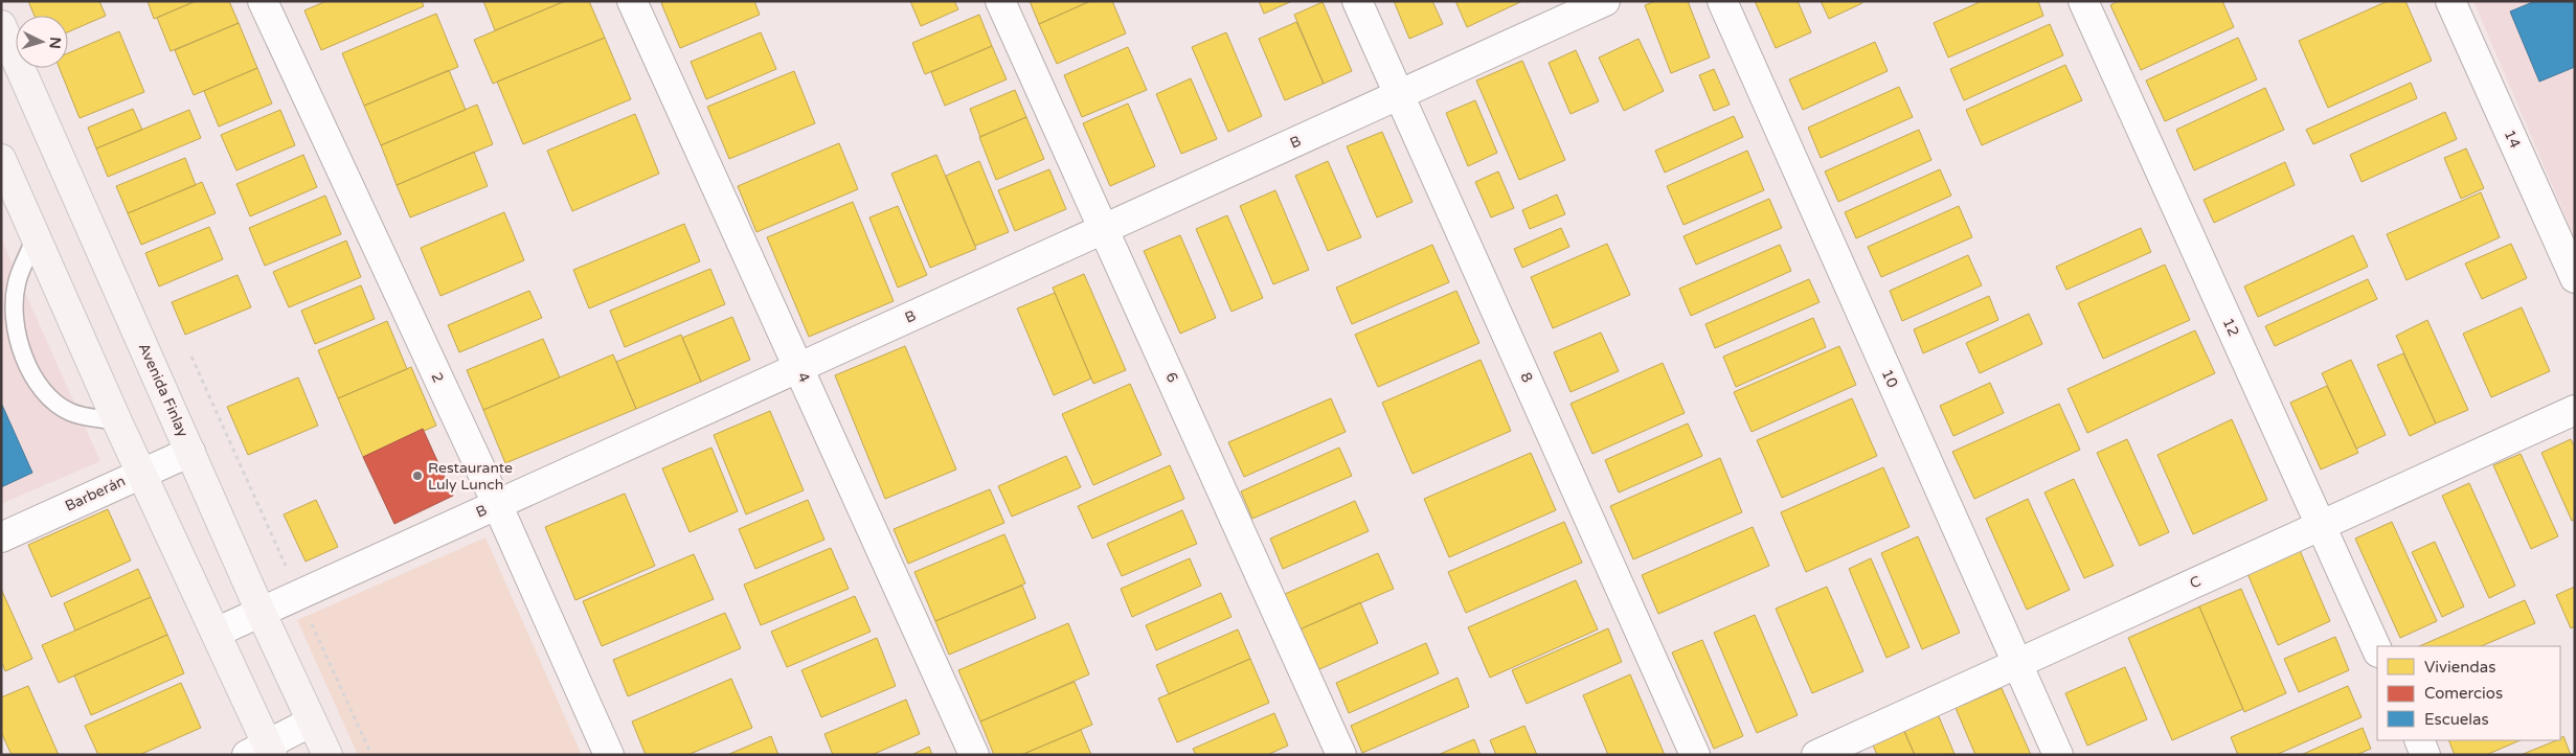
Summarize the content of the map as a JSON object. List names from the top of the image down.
{
  "streets": {
    "main road": ["Avenida Finlay"],
    "street": [
      "14",
      "B",
      "12",
      "2",
      "4",
      "6",
      "8",
      "10",
      "Barberán",
      "C"
    ]
  },
  "crossings": [
    ["B", "2"],
    ["B", "4"],
    ["B", "6"],
    ["B", "8"],
    ["B", "Avenida Finlay"],
    ["12", "C"],
    ["10", "C"],
    ["Avenida Finlay", "Barberán"]
  ],
  "places": ["Restaurante Luly Lunch"],
  "legend": ["Viviendas", "Comercios", "Escuelas"],
  "north": "right"
}
